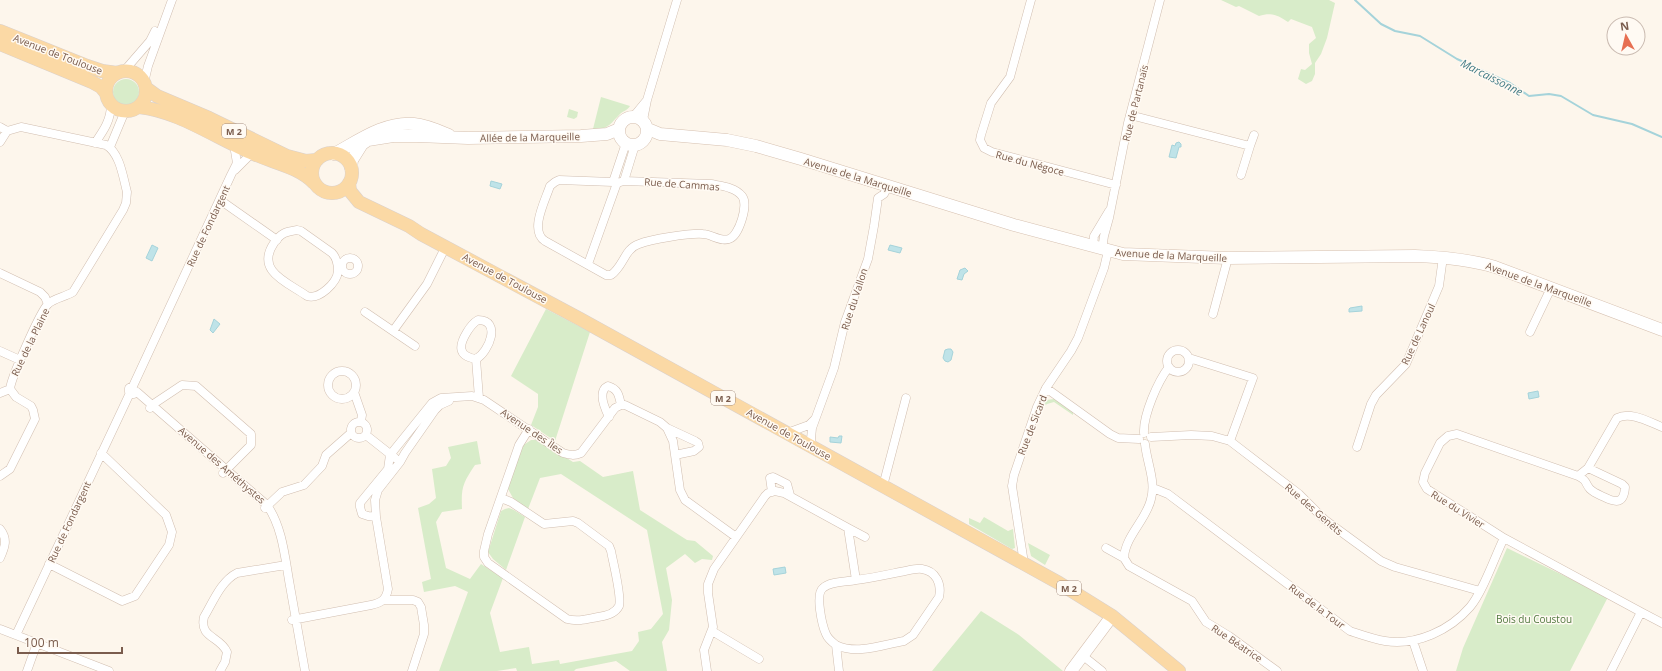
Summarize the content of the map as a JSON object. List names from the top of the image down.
{
  "streets": {
    "main road": ["Avenue de Toulouse", "M 2"],
    "street": [
      "Rue de Partanaïs",
      "Allée de la Marqueille",
      "Rue du Négoce",
      "Avenue de la Marqueille",
      "Rue de Cammas",
      "Rue de Fondargent",
      "Rue du Vallon",
      "Rue de Lanoul",
      "Rue de la Plaine",
      "Rue de Sicard",
      "Avenue des Îles",
      "Avenue des Améthystes",
      "Rue des Genêts",
      "Rue du Vivier",
      "Rue de la Tour",
      "Rue Béatrice"
    ]
  },
  "crossings": [
    ["Avenue de Toulouse", "M 2"],
    ["Avenue de Toulouse", "Allée de la Marqueille"],
    ["Avenue de Toulouse", "Rue du Vallon"],
    ["Avenue de Toulouse", "Rue de Sicard"],
    ["Rue de Partanaïs", "Rue du Négoce"],
    ["Rue de Partanaïs", "Avenue de la Marqueille"],
    ["Rue de Partanaïs", "Rue de Sicard"],
    ["M 2", "Allée de la Marqueille"],
    ["M 2", "Rue de Fondargent"],
    ["Allée de la Marqueille", "Avenue de la Marqueille"],
    ["Avenue de la Marqueille", "Rue du Vallon"],
    ["Avenue de la Marqueille", "Rue de Lanoul"],
    ["Avenue de la Marqueille", "Rue de Sicard"],
    ["Rue de Fondargent", "Avenue des Améthystes"],
    ["Rue de Sicard", "Rue des Genêts"],
    ["Rue des Genêts", "Rue de la Tour"],
    ["Rue du Vivier", "Rue de la Tour"]
  ],
  "water": ["Marcaissonne"],
  "parks": ["Bois du Coustou"],
  "scale_bar": "100 m",
  "north": "top"
}
